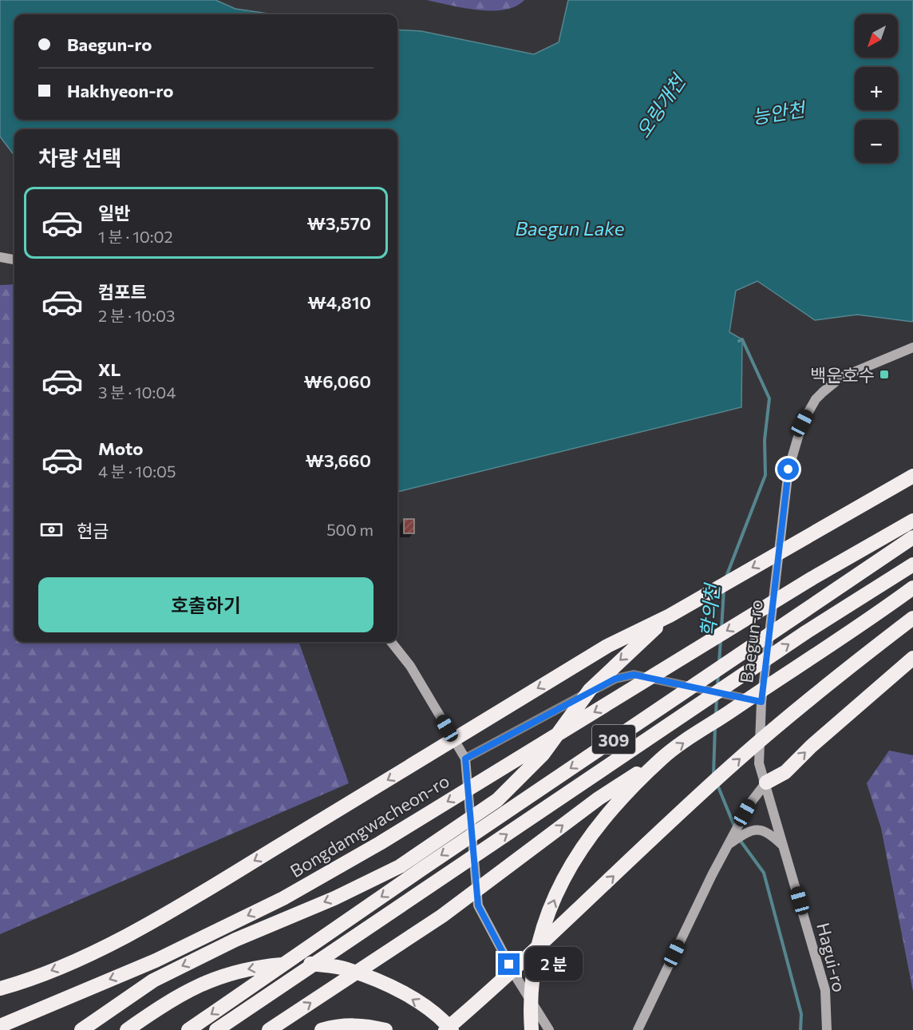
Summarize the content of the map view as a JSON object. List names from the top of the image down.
{
  "streets": {
    "highway": ["309", "Bongdamgwacheon-ro"],
    "main road": ["Baegun-ro", "Hagui-ro"]
  },
  "crossings": [
    ["Baegun-ro", "Hagui-ro"]
  ],
  "water": [
    "오링개천",
    "능안천",
    "Baegun Lake",
    "학의천"
  ],
  "places": {
    "transit": ["백운호수"]
  },
  "north": "bottom left",
  "page": {
    "map_buttons": ["+", "−"],
    "banner": ["Baegun-ro", "Hakhyeon-ro"],
    "heading": "차량 선택",
    "list": [
      {
        "name": "일반",
        "note": "1 분 · 10:02",
        "value": "₩3,570"
      },
      {
        "name": "컴포트",
        "note": "2 분 · 10:03",
        "value": "₩4,810"
      },
      {
        "name": "XL",
        "note": "3 분 · 10:04",
        "value": "₩6,060"
      },
      {
        "name": "Moto",
        "note": "4 분 · 10:05",
        "value": "₩3,660"
      }
    ],
    "pay": ["현금", "500 m"],
    "buttons": "호출하기",
    "bubble": "2 분"
  }
}
